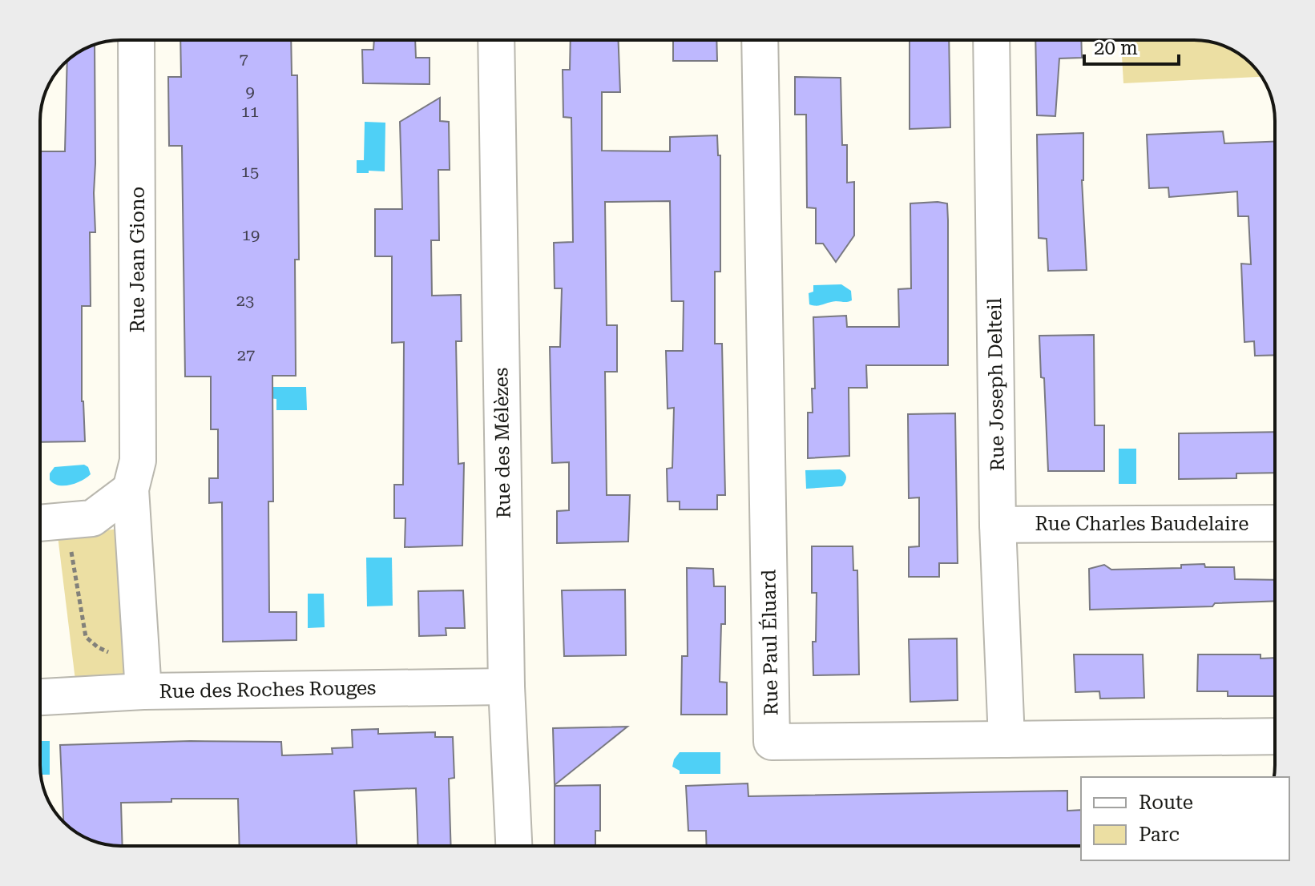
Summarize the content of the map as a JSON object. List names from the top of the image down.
{
  "streets": {
    "street": [
      "Rue Jean Giono",
      "Rue Joseph Delteil",
      "Rue des Mélèzes",
      "Rue Charles Baudelaire",
      "Rue Paul Éluard",
      "Rue des Roches Rouges"
    ]
  },
  "crossings": [
    ["Rue Jean Giono", "Rue des Roches Rouges"],
    ["Rue Joseph Delteil", "Rue Charles Baudelaire"],
    ["Rue Joseph Delteil", "Rue Paul Éluard"],
    ["Rue des Mélèzes", "Rue des Roches Rouges"]
  ],
  "house_numbers": [
    "7",
    "9",
    "11",
    "15",
    "19",
    "23",
    "27"
  ],
  "legend": ["Route", "Parc"],
  "scale_bar": "20 m"
}
